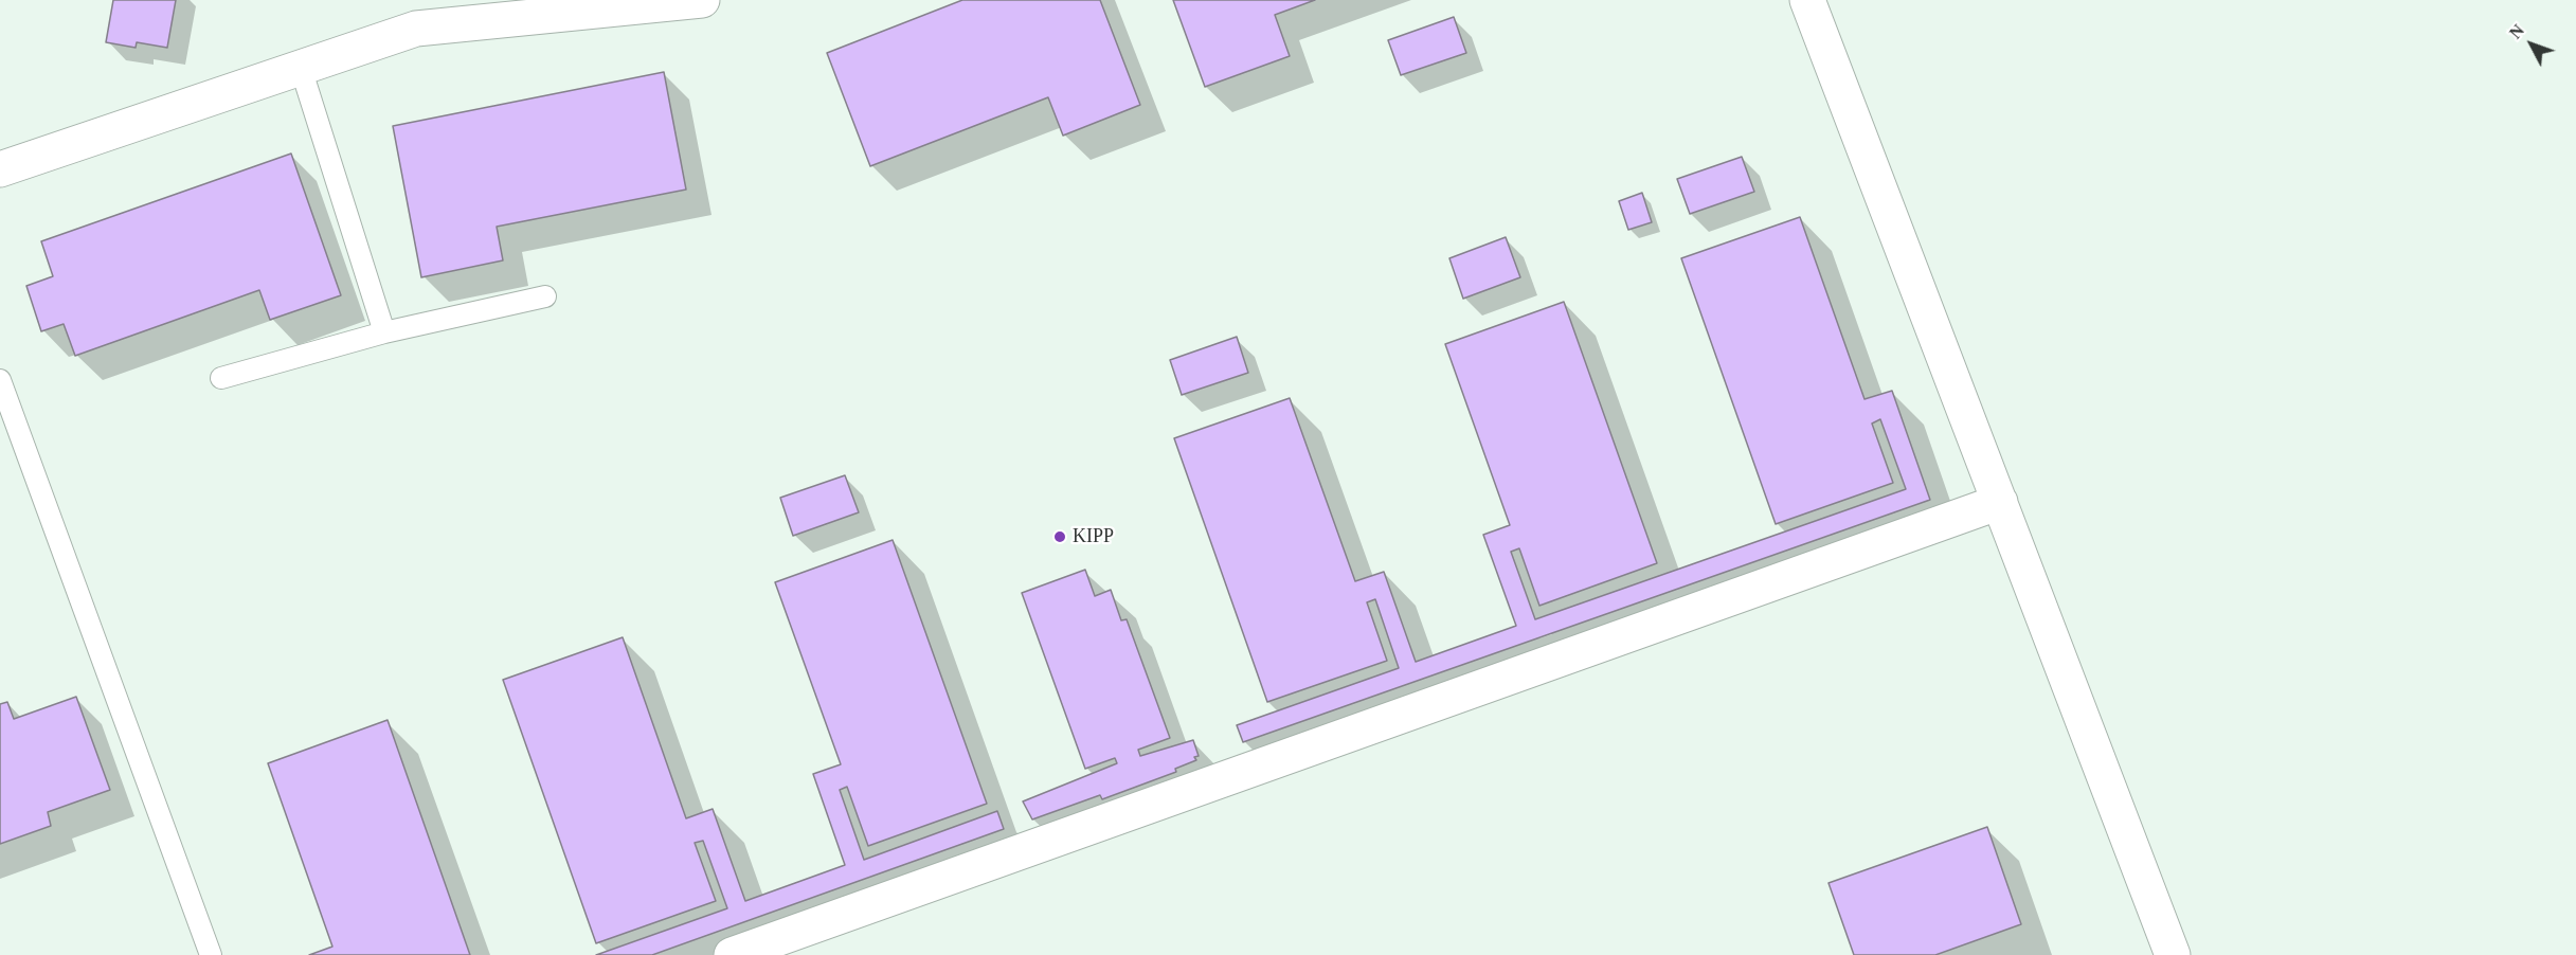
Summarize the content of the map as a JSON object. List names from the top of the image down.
{
  "places": ["KIPP"],
  "north": "top left"
}
